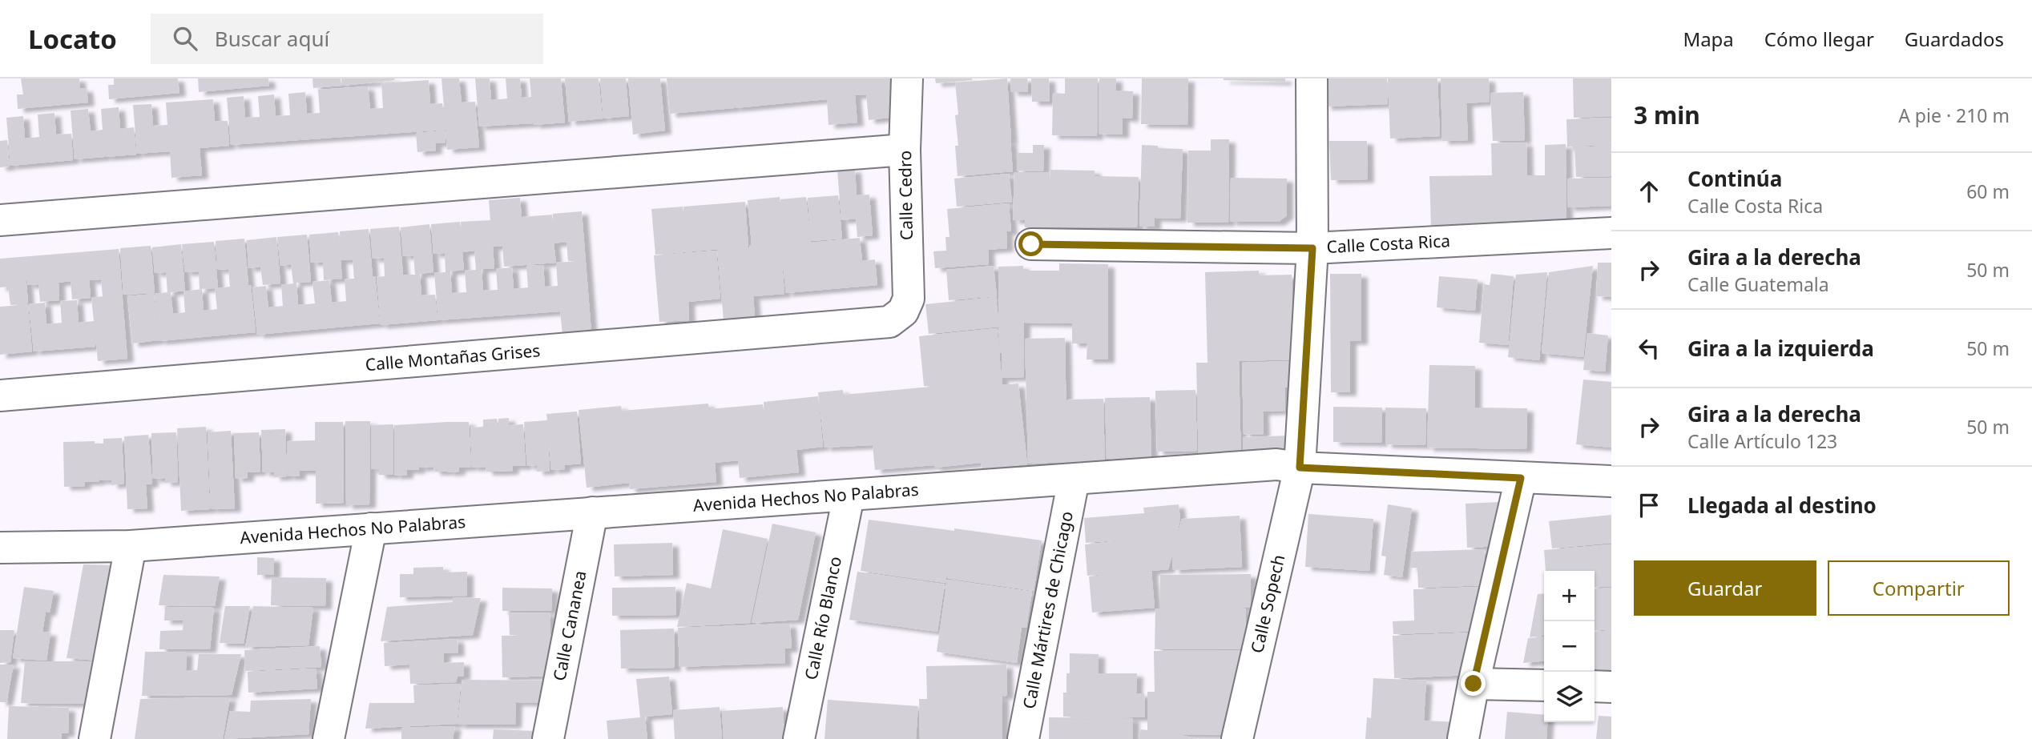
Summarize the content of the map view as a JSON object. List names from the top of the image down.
{
  "streets": {
    "street": [
      "Calle Cedro",
      "Calle Costa Rica",
      "Calle Montañas Grises",
      "Avenida Hechos No Palabras",
      "Calle Sopech",
      "Calle Mártires de Chicago",
      "Calle Río Blanco",
      "Calle Cananea"
    ]
  },
  "crossings": [
    ["Calle Cedro", "Calle Montañas Grises"],
    ["Calle Costa Rica", "Calle Sopech"],
    ["Avenida Hechos No Palabras", "Calle Sopech"],
    ["Avenida Hechos No Palabras", "Calle Mártires de Chicago"],
    ["Avenida Hechos No Palabras", "Calle Río Blanco"],
    ["Avenida Hechos No Palabras", "Calle Cananea"]
  ],
  "page": {
    "header": "Locato",
    "search": "Buscar aquí",
    "nav": ["Mapa", "Cómo llegar", "Guardados"],
    "heading": ["3 min", "A pie · 210 m"],
    "list": [
      ["Continúa", "Calle Costa Rica", "60 m"],
      ["Gira a la derecha", "Calle Guatemala", "50 m"],
      ["Gira a la izquierda", "50 m"],
      ["Gira a la derecha", "Calle Artículo 123", "50 m"],
      "Llegada al destino"
    ],
    "buttons": ["Guardar", "Compartir"],
    "map_buttons": ["+", "−"]
  }
}
